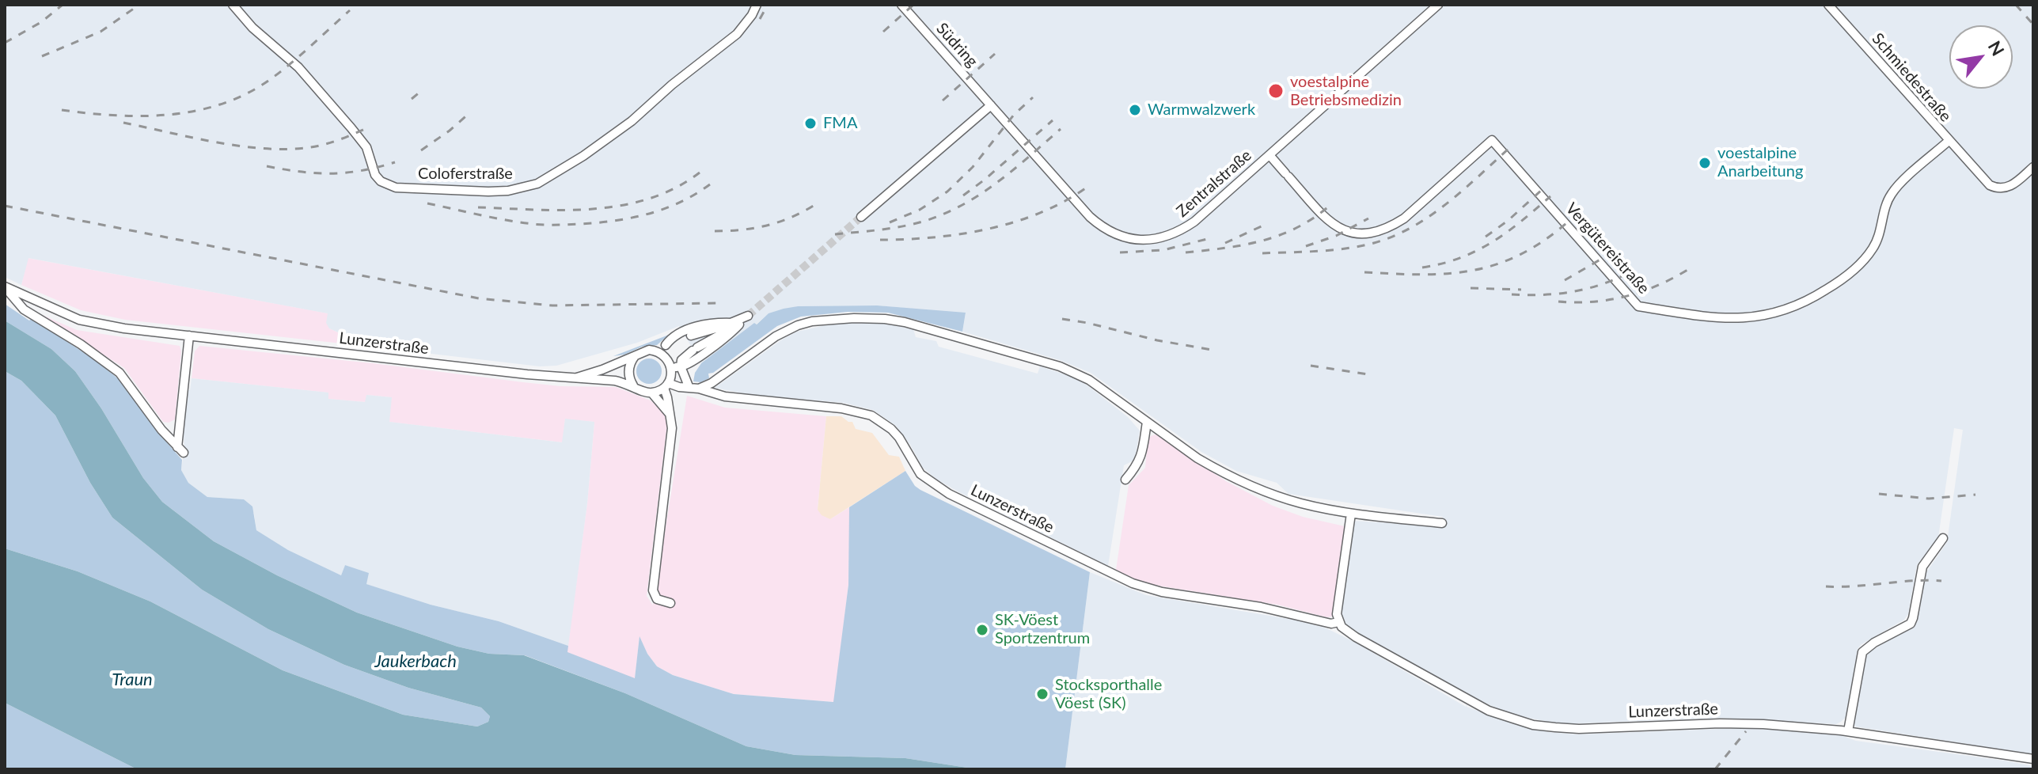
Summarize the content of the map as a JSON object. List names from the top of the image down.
{
  "streets": {
    "street": [
      "Südring",
      "Schmiedestraße",
      "Coloferstraße",
      "Zentralstraße",
      "Vergütereistraße",
      "Lunzerstraße"
    ]
  },
  "crossings": [
    ["Südring", "Zentralstraße"],
    ["Schmiedestraße", "Vergütereistraße"],
    ["Zentralstraße", "Vergütereistraße"]
  ],
  "water": ["Jaukerbach", "Traun"],
  "places": [
    "voestalpine Betriebsmedizin",
    "Warmwalzwerk",
    "FMA",
    "voestalpine Anarbeitung",
    "SK-Vöest Sportzentrum",
    "Stocksporthalle Vöest (SK)"
  ],
  "north": "top right"
}
